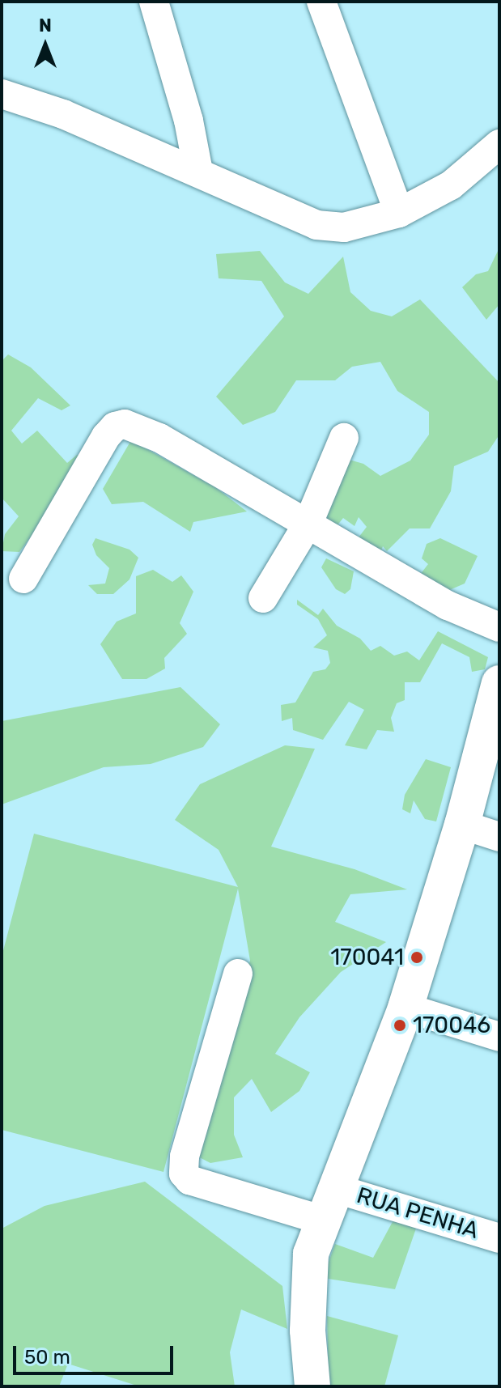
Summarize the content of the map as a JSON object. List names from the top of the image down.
{
  "streets": {
    "street": ["RUA PENHA"]
  },
  "places": ["170041", "170046"],
  "scale_bar": "50 m",
  "north": "top"
}
